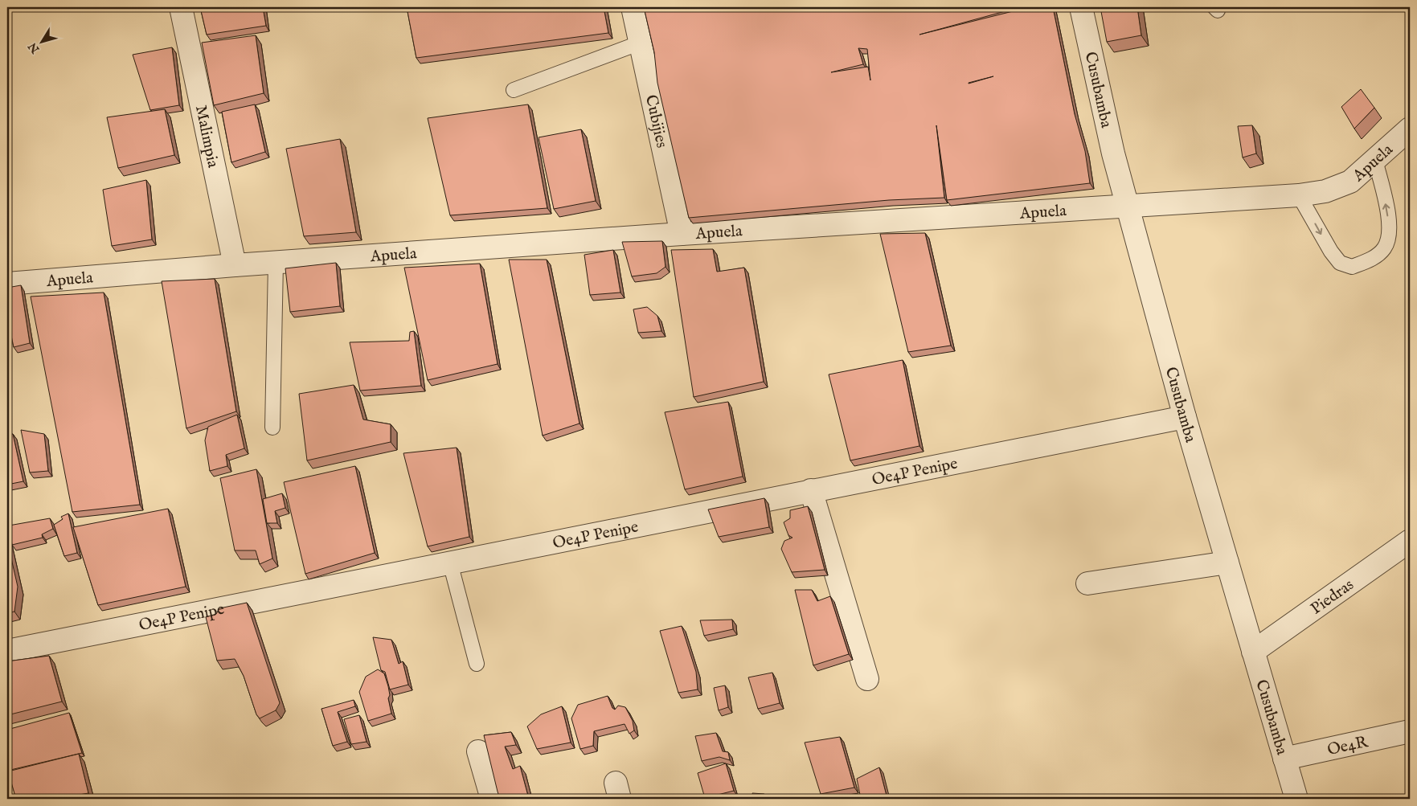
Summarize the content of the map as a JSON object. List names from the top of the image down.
{
  "streets": {
    "street": [
      "Cusubamba",
      "Cubijies",
      "Malimpia",
      "Apuela",
      "Oe4P Penipe",
      "Piedras",
      "Oe4R"
    ]
  },
  "crossings": [
    ["Cusubamba", "Apuela"],
    ["Cusubamba", "Oe4P Penipe"],
    ["Cusubamba", "Piedras"],
    ["Cusubamba", "Oe4R"],
    ["Cubijies", "Apuela"],
    ["Malimpia", "Apuela"]
  ],
  "north": "bottom left"
}
